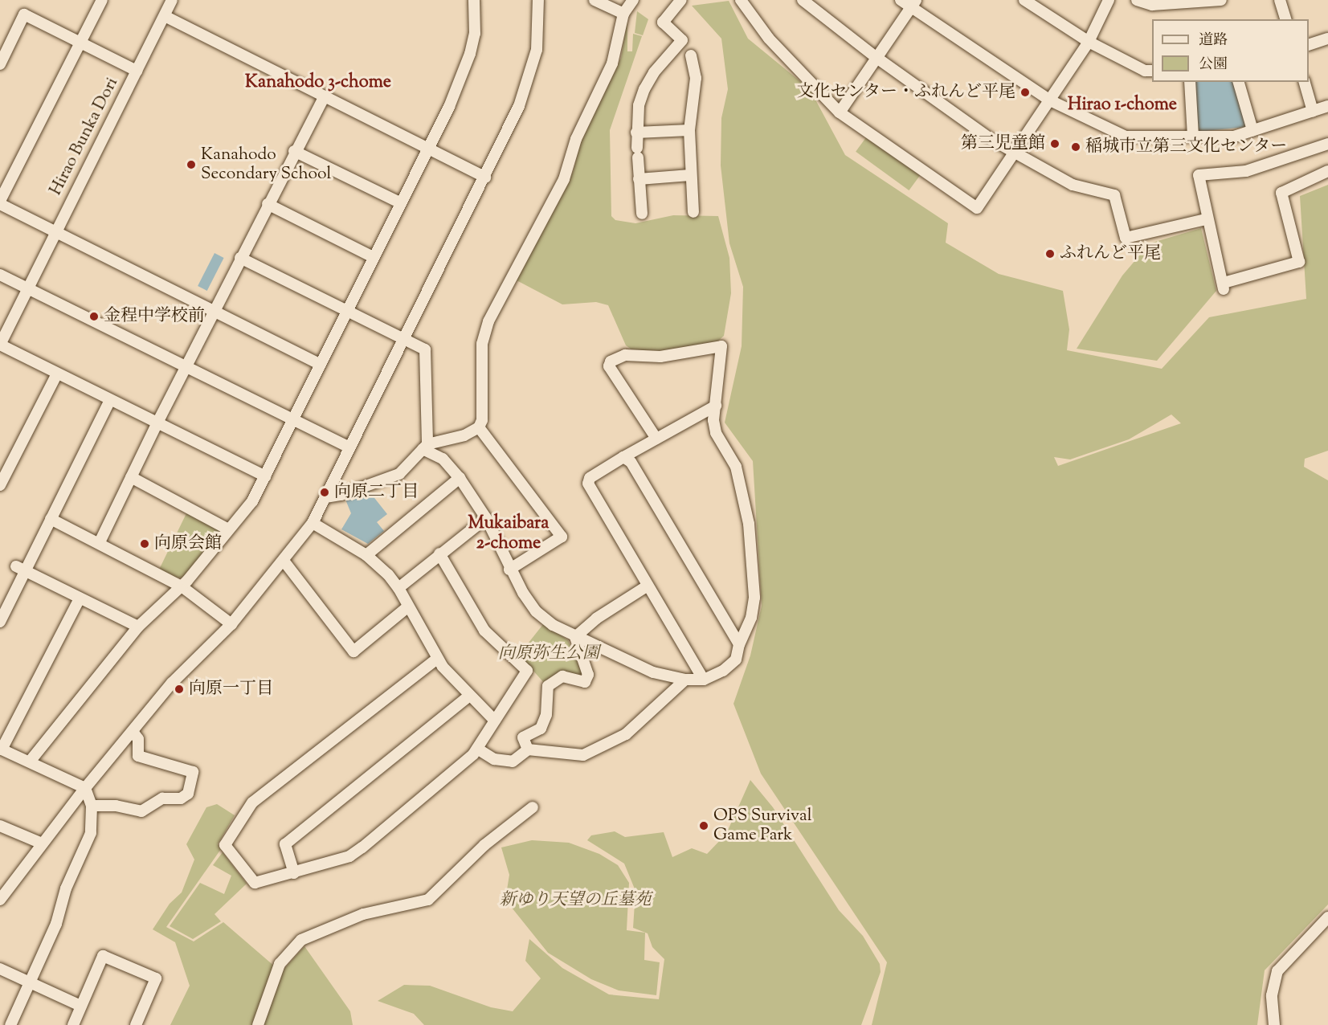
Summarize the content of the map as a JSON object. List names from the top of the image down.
{
  "streets": {
    "street": ["Hirao Bunka Dori"]
  },
  "districts": ["Kanahodo 3-chome", "Hirao 1-chome", "Mukaibara 2-chome"],
  "parks": ["向原弥生公園", "新ゆり天望の丘墓苑"],
  "places": [
    "文化センター・ふれんど平尾",
    "第三児童館",
    "稲城市立第三文化センター",
    "Kanahodo Secondary School",
    "ふれんど平尾",
    "金程中学校前",
    "向原二丁目",
    "向原会館",
    "向原一丁目",
    "OPS Survival Game Park"
  ],
  "legend": ["道路", "公園"]
}
